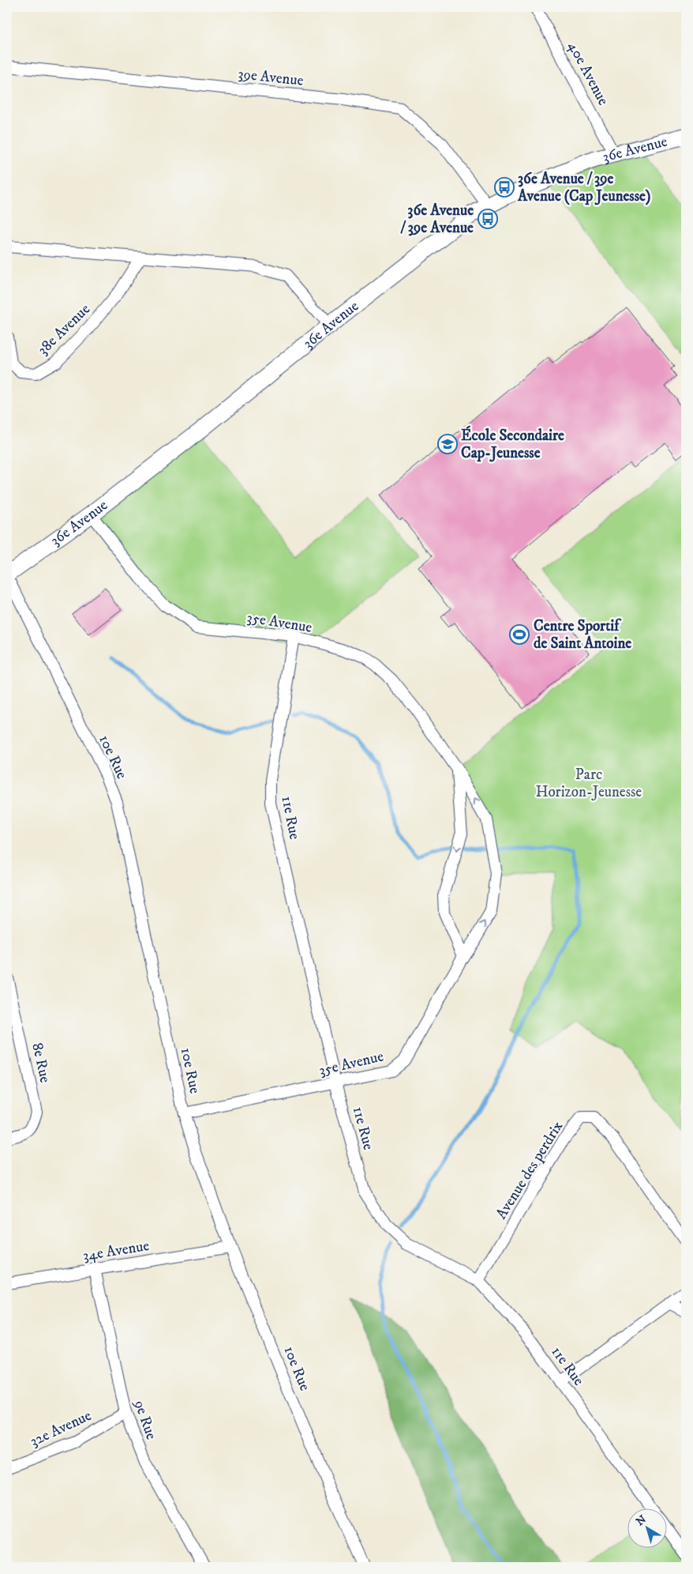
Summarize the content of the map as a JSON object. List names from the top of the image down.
{
  "streets": {
    "street": [
      "40e Avenue",
      "39e Avenue",
      "36e Avenue",
      "38e Avenue",
      "35e Avenue",
      "10e Rue",
      "11e Rue",
      "8e Rue",
      "Avenue des perdrix",
      "34e Avenue",
      "9e Rue",
      "32e Avenue"
    ]
  },
  "crossings": [
    ["40e Avenue", "36e Avenue"],
    ["39e Avenue", "36e Avenue"],
    ["36e Avenue", "35e Avenue"],
    ["36e Avenue", "10e Rue"],
    ["35e Avenue", "10e Rue"],
    ["35e Avenue", "11e Rue"],
    ["10e Rue", "34e Avenue"],
    ["11e Rue", "Avenue des perdrix"],
    ["34e Avenue", "9e Rue"],
    ["9e Rue", "32e Avenue"]
  ],
  "parks": ["Parc Horizon-Jeunesse"],
  "places": {
    "bus stop": ["36e Avenue / 39e Avenue (Cap Jeunesse)", "36e Avenue / 39e Avenue"],
    "school or university": ["École Secondaire Cap-Jeunesse"],
    "sports": ["Centre Sportif de Saint Antoine"]
  },
  "north": "top left"
}
